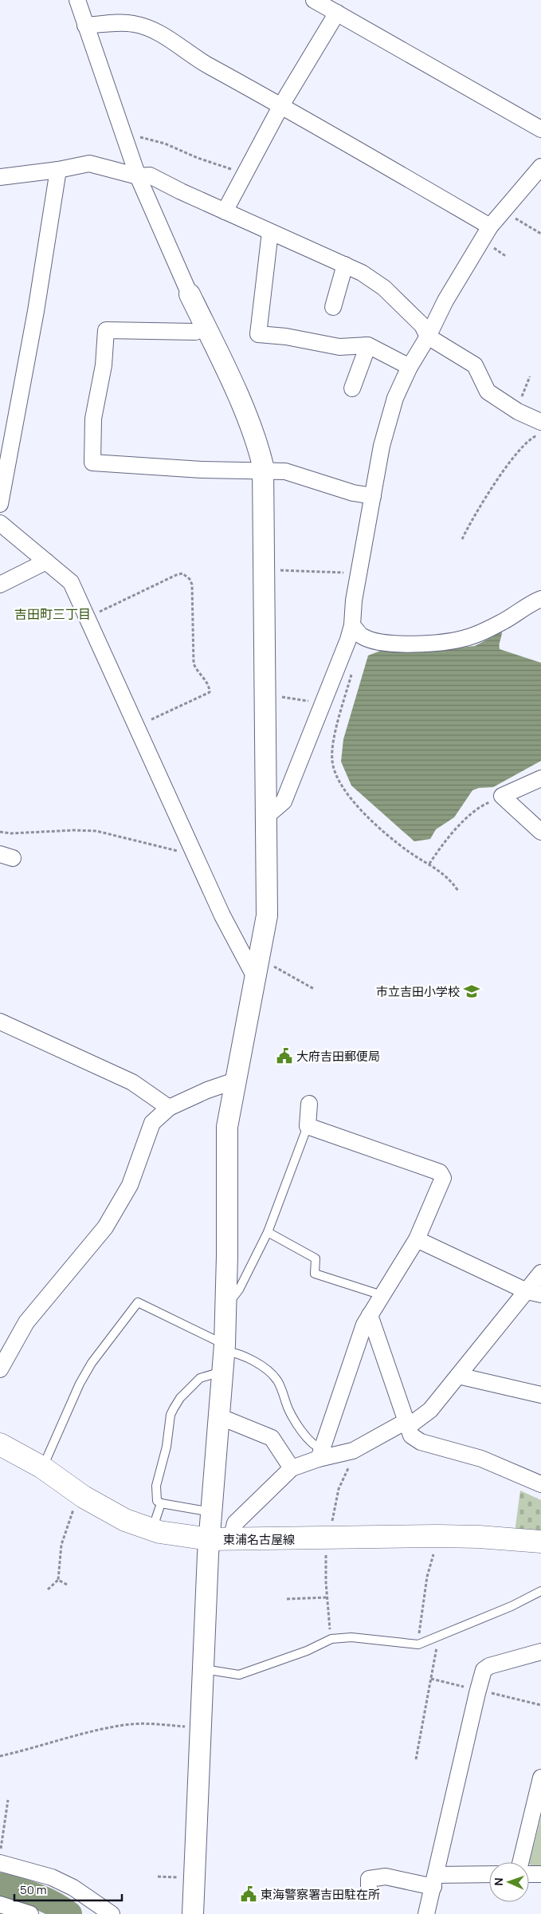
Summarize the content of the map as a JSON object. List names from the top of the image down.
{
  "streets": {
    "main road": ["東浦名古屋線"]
  },
  "districts": ["吉田町三丁目"],
  "places": {
    "school or university": ["市立吉田小学校"],
    "public building": ["大府吉田郵便局", "東海警察署吉田駐在所"]
  },
  "scale_bar": "50 m",
  "north": "left"
}
